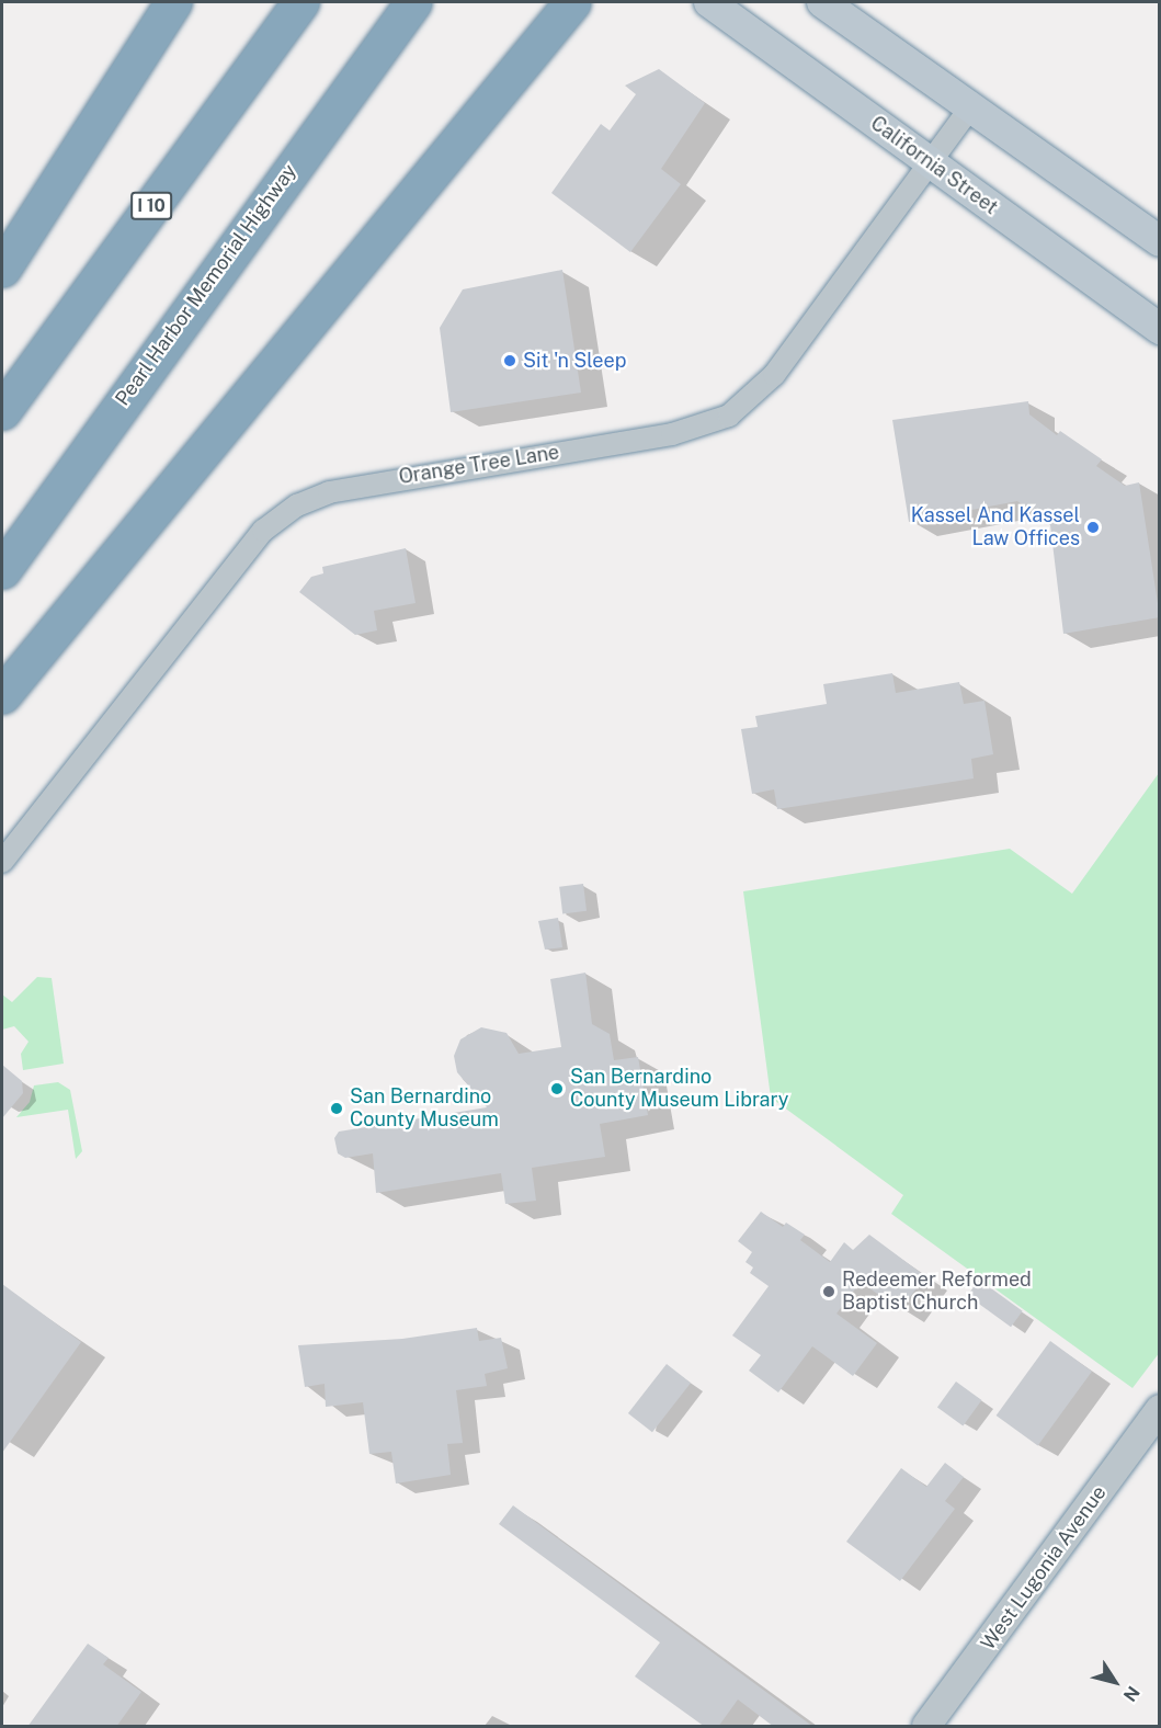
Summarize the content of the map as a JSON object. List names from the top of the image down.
{
  "streets": {
    "highway": ["I 10", "Pearl Harbor Memorial Highway"],
    "main road": ["California Street"],
    "street": ["Orange Tree Lane", "West Lugonia Avenue"]
  },
  "crossings": [
    ["California Street", "Orange Tree Lane"]
  ],
  "places": [
    "Sit 'n Sleep",
    "Kassel And Kassel Law Offices",
    "San Bernardino County Museum Library",
    "San Bernardino County Museum",
    "Redeemer Reformed Baptist Church"
  ],
  "north": "bottom right"
}
